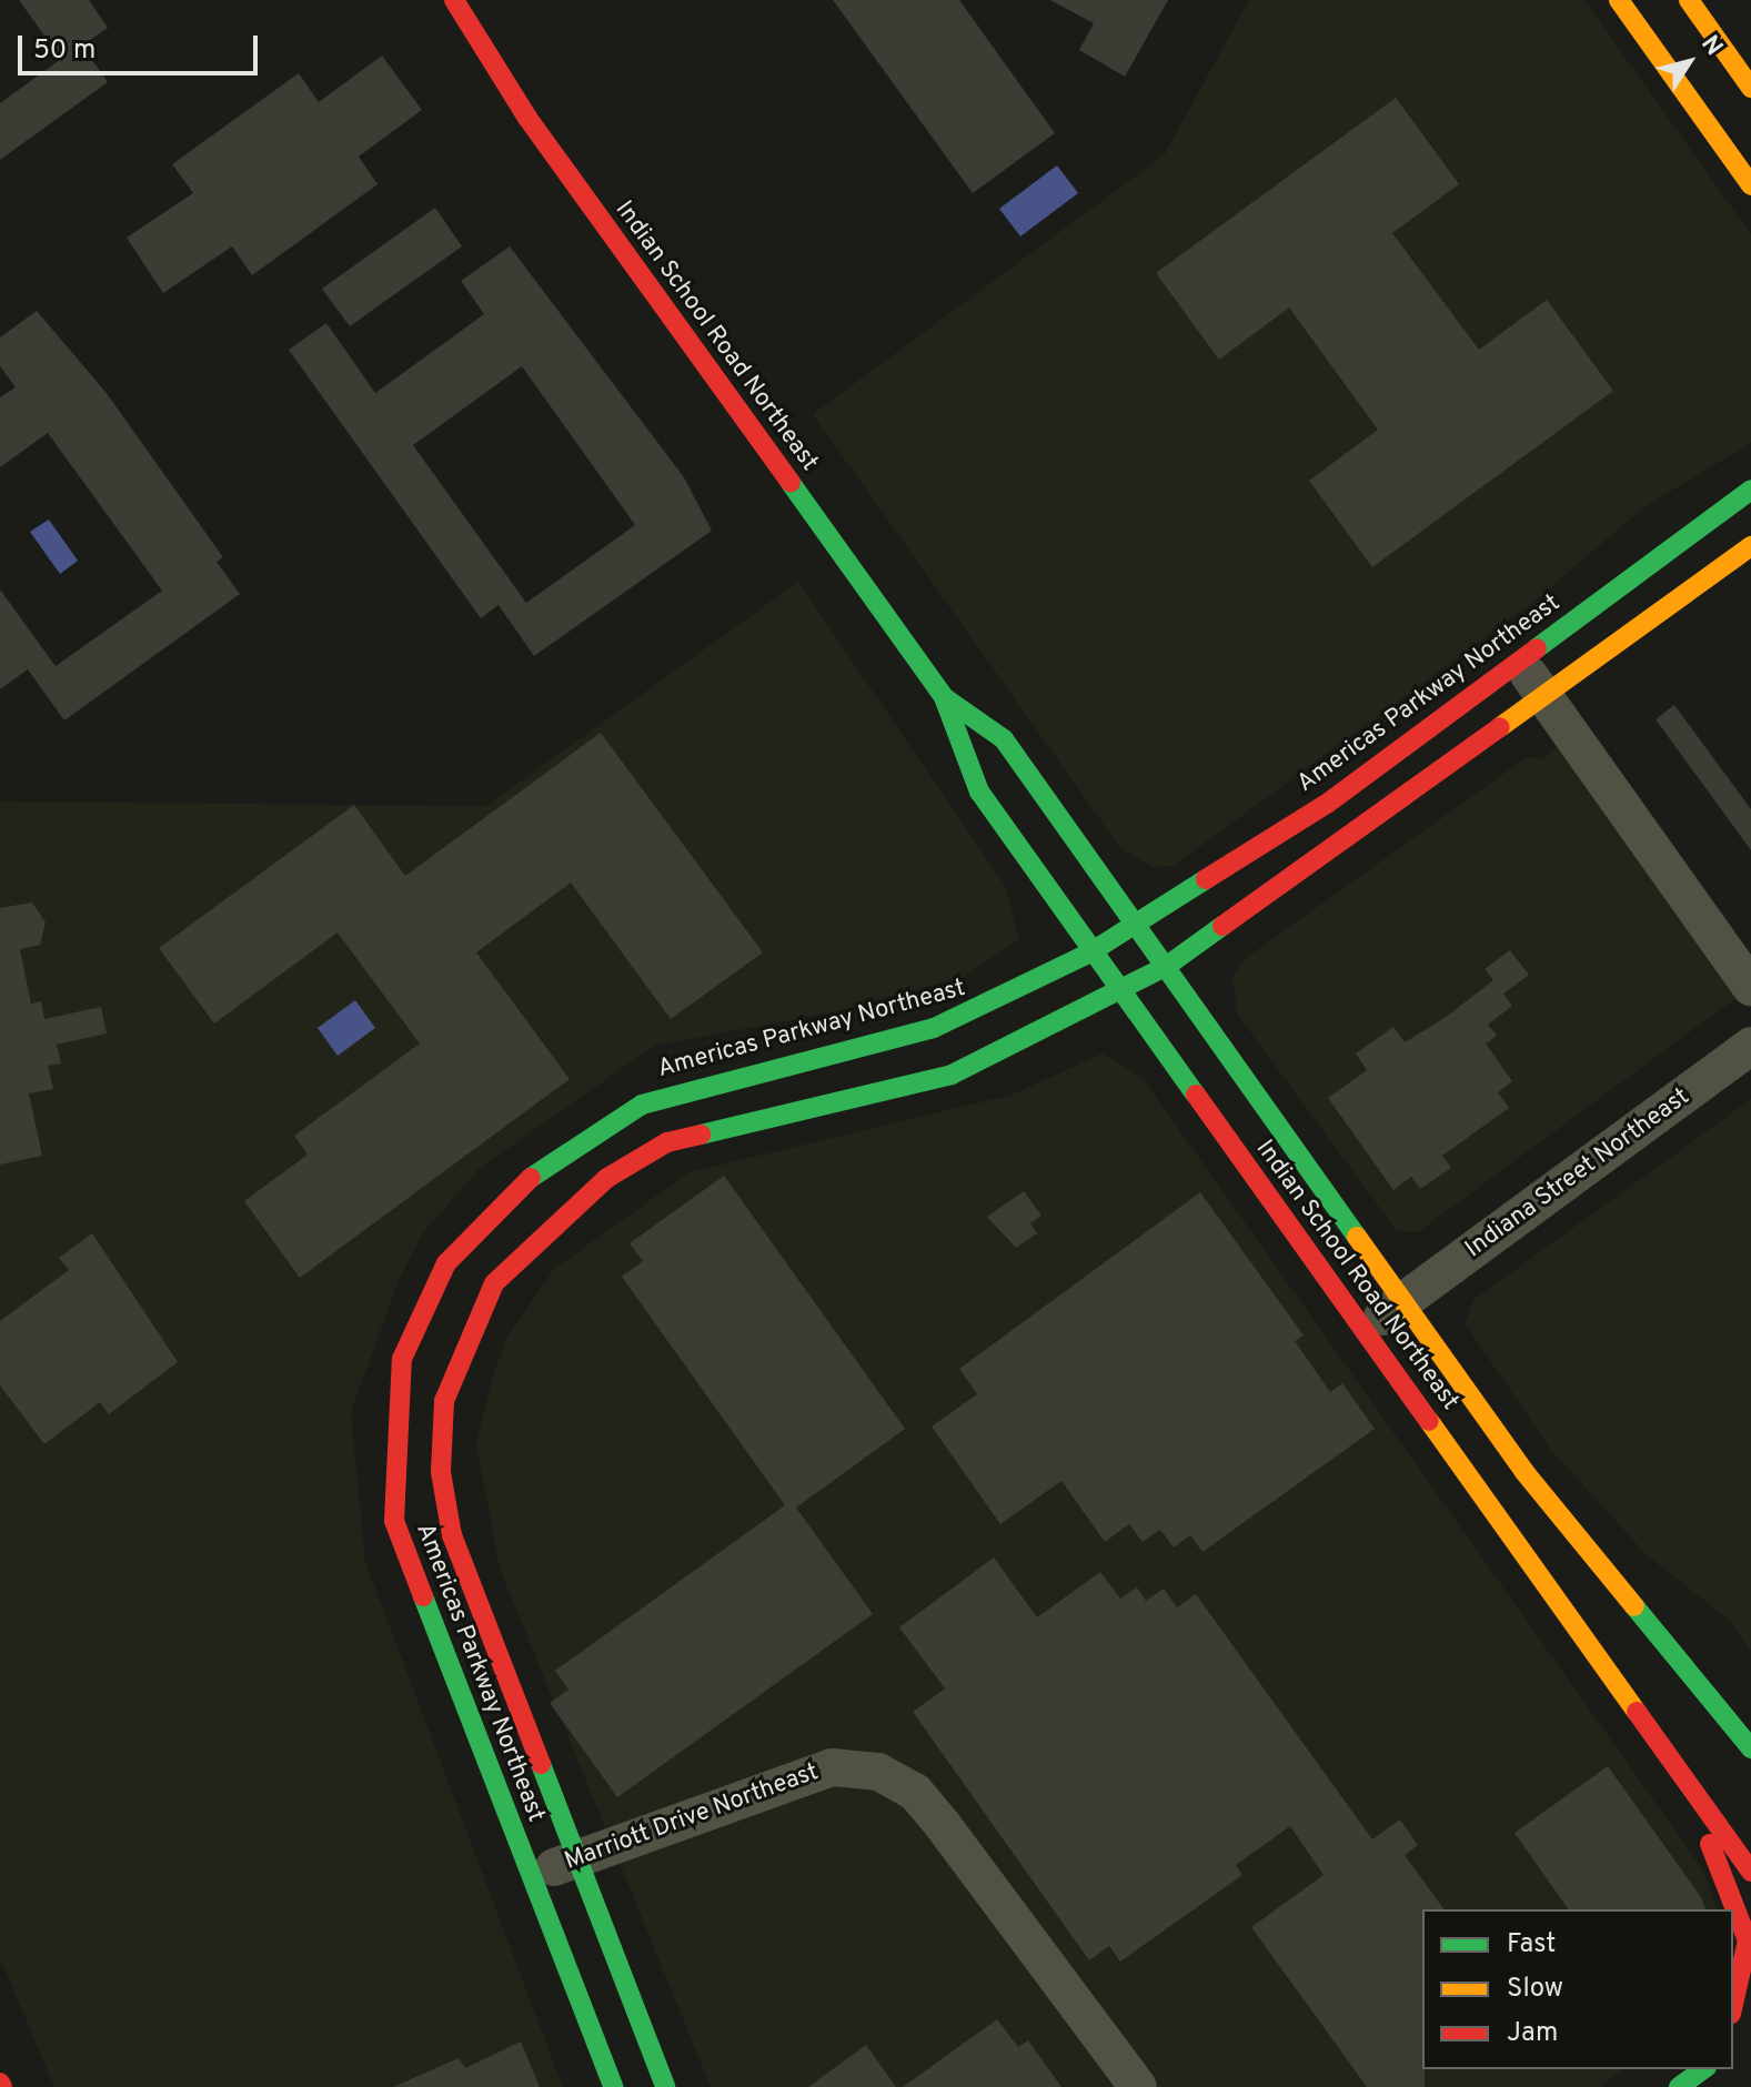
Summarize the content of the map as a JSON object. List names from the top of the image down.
{
  "streets": {
    "street": [
      "Indian School Road Northeast",
      "Americas Parkway Northeast",
      "Indiana Street Northeast",
      "Marriott Drive Northeast"
    ]
  },
  "crossings": [
    ["Indian School Road Northeast", "Americas Parkway Northeast"],
    ["Indian School Road Northeast", "Indiana Street Northeast"],
    ["Americas Parkway Northeast", "Marriott Drive Northeast"]
  ],
  "legend": ["Fast", "Slow", "Jam"],
  "scale_bar": "50 m",
  "north": "top right"
}
